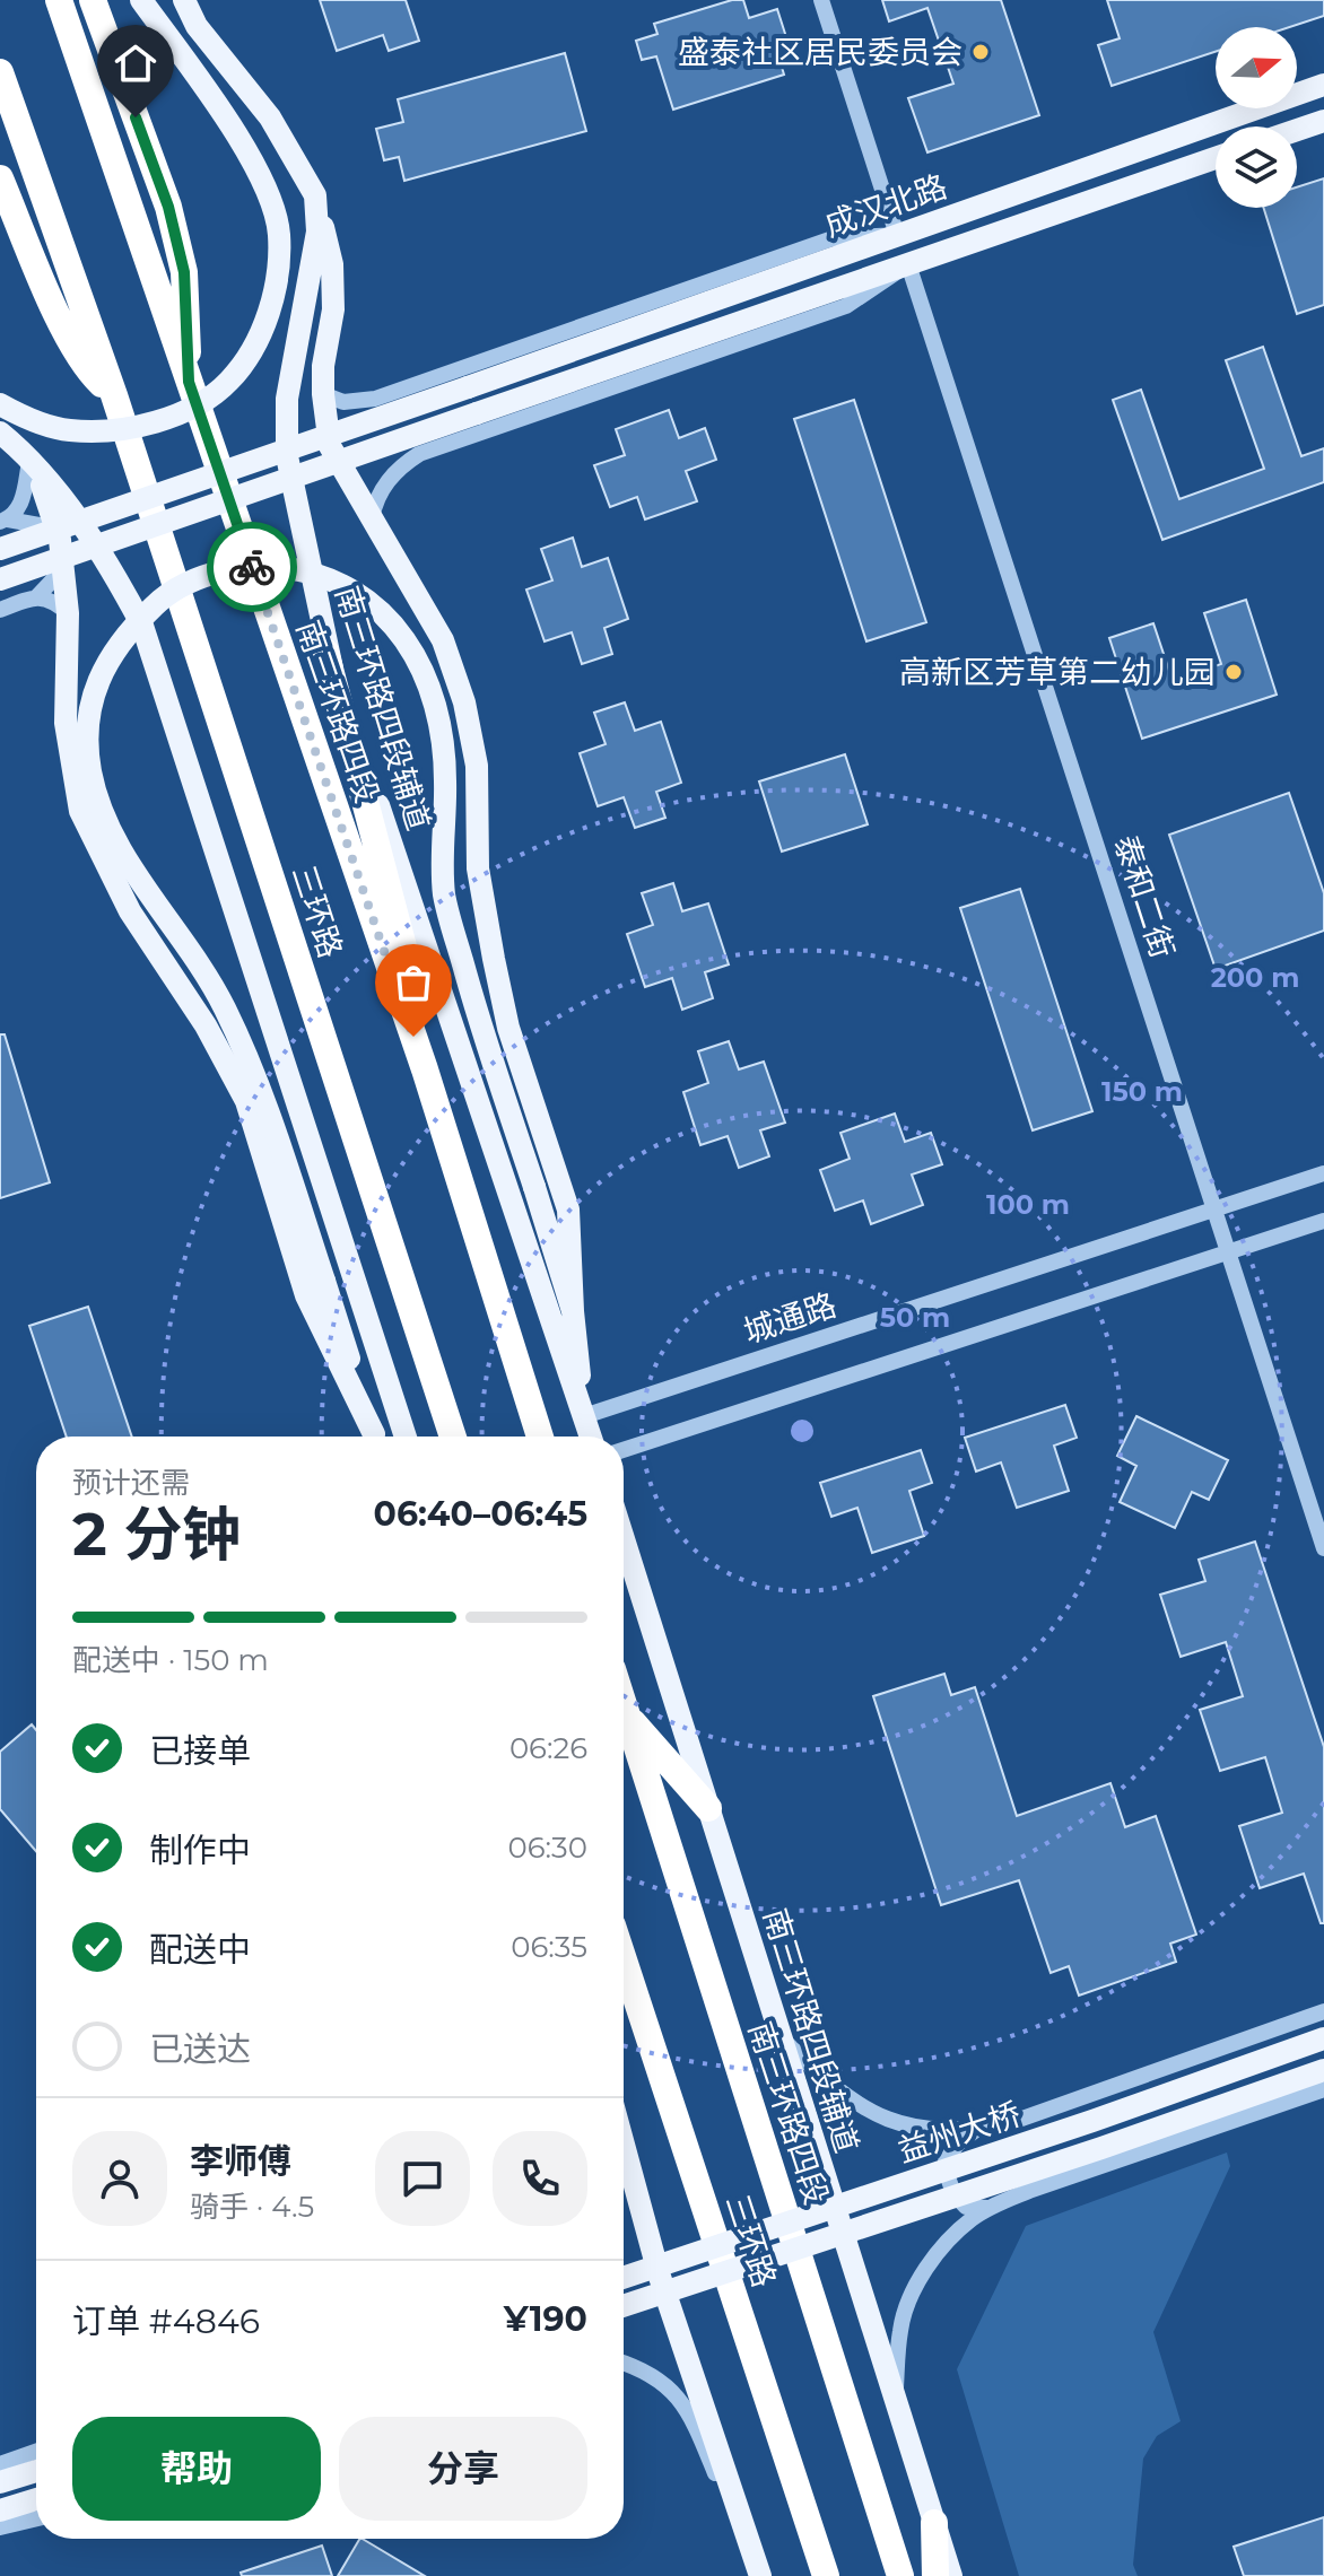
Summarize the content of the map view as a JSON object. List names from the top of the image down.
{
  "streets": {
    "highway": ["南三环路四段", "三环路"],
    "main road": ["成汉北路", "南三环路四段辅道", "益州大桥"],
    "street": ["泰和二街", "城通路"]
  },
  "crossings": [
    ["成汉北路", "泰和二街"],
    ["南三环路四段辅道", "城通路"],
    ["泰和二街", "城通路"]
  ],
  "places": ["盛泰社区居民委员会", "高新区芳草第二幼儿园"],
  "north": "right",
  "page": {
    "heading": ["2 分钟", "预计还需", "06:40–06:45"],
    "panel": [
      "李师傅",
      "骑手 · 4.5",
      "订单 #4846",
      "¥190"
    ],
    "bar": "配送中 · 150 m",
    "list": [
      ["已接单", "06:26"],
      ["制作中", "06:30"],
      ["配送中", "06:35"],
      "已送达"
    ],
    "buttons": ["帮助", "分享"]
  },
  "rings": [
    "200 m",
    "150 m",
    "100 m",
    "50 m"
  ]
}
